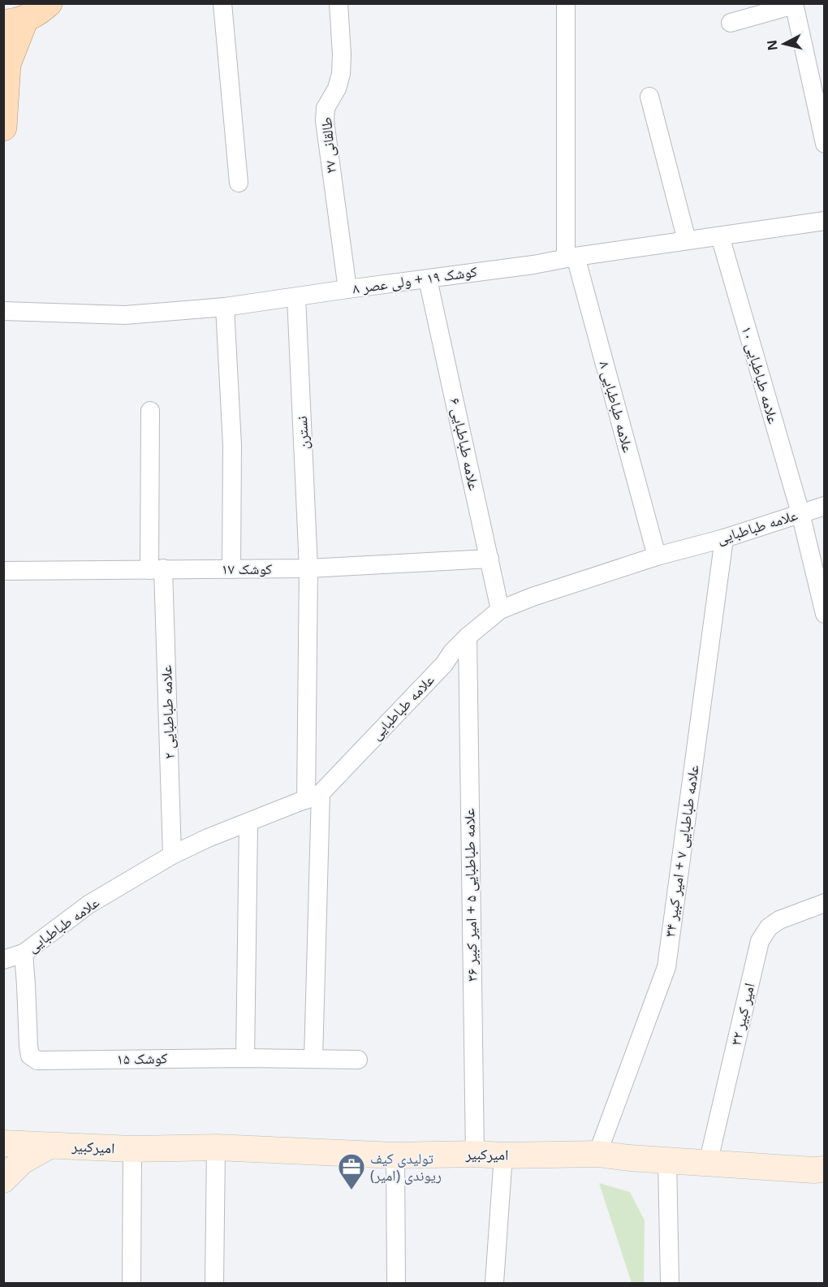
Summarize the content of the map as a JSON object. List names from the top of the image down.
{
  "streets": {
    "main road": ["امیرکبیر"],
    "street": [
      "طالقانی ۲۷",
      "کوشک ۱۹ + ولی عصر ۸",
      "علامه طباطبایی ۱۰",
      "علامه طباطبایی ۸",
      "نسترن",
      "علامه طباطبایی ۶",
      "علامه طباطبایی",
      "کوشک ۱۷",
      "علامه طباطبایی ۲",
      "علامه طباطبایی ۷ + امیر کبیر ۳۴",
      "علامه طباطبایی ۵ + امیر کبیر ۳۶",
      "امیر کبیر ۳۲",
      "کوشک ۱۵"
    ]
  },
  "crossings": [
    ["طالقانی ۲۷", "کوشک ۱۹ + ولی عصر ۸"],
    ["کوشک ۱۹ + ولی عصر ۸", "علامه طباطبایی ۱۰"],
    ["کوشک ۱۹ + ولی عصر ۸", "علامه طباطبایی ۸"],
    ["کوشک ۱۹ + ولی عصر ۸", "نسترن"],
    ["کوشک ۱۹ + ولی عصر ۸", "علامه طباطبایی ۶"],
    ["علامه طباطبایی ۱۰", "علامه طباطبایی"],
    ["علامه طباطبایی ۸", "علامه طباطبایی"],
    ["نسترن", "علامه طباطبایی"],
    ["نسترن", "کوشک ۱۷"],
    ["نسترن", "کوشک ۱۵"],
    ["علامه طباطبایی ۶", "علامه طباطبایی"],
    ["علامه طباطبایی ۶", "کوشک ۱۷"],
    ["علامه طباطبایی", "علامه طباطبایی ۲"],
    ["علامه طباطبایی", "علامه طباطبایی ۷ + امیر کبیر ۳۴"],
    ["علامه طباطبایی", "علامه طباطبایی ۵ + امیر کبیر ۳۶"],
    ["علامه طباطبایی", "کوشک ۱۵"],
    ["کوشک ۱۷", "علامه طباطبایی ۲"],
    ["علامه طباطبایی ۷ + امیر کبیر ۳۴", "امیرکبیر"],
    ["علامه طباطبایی ۵ + امیر کبیر ۳۶", "امیرکبیر"],
    ["امیر کبیر ۳۲", "امیرکبیر"]
  ],
  "places": {
    "office": ["تولیدی کیف ریوندی (امیر)"]
  },
  "north": "left"
}
